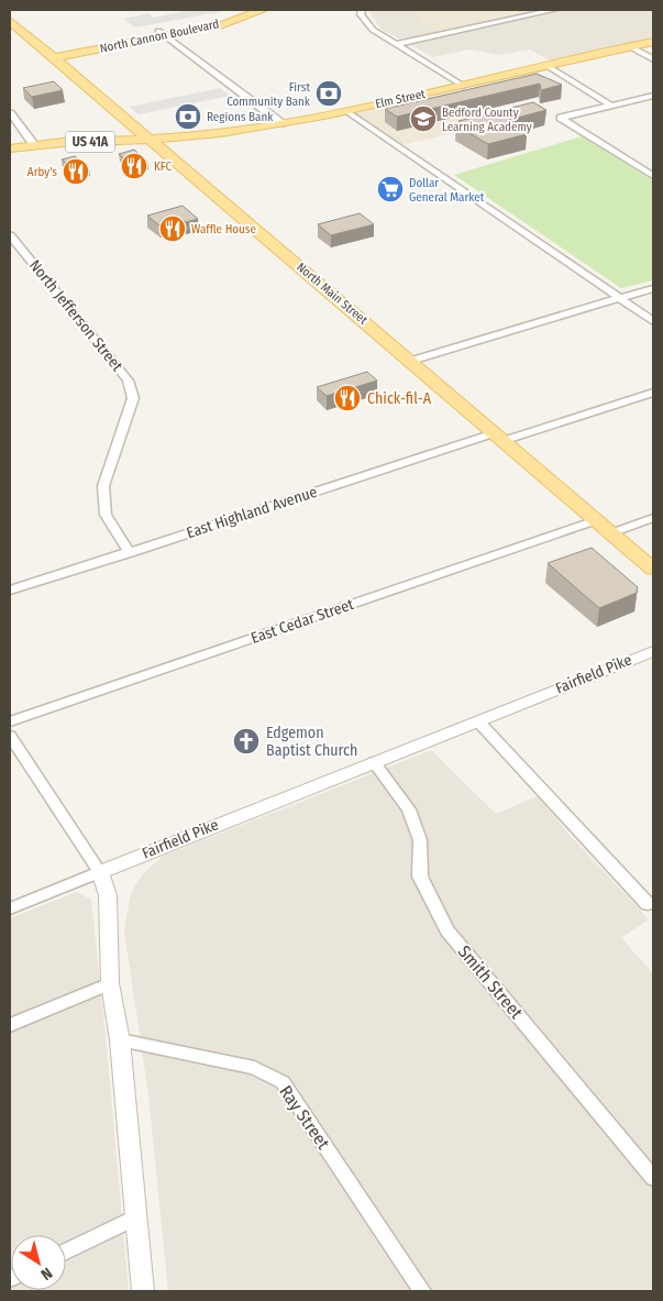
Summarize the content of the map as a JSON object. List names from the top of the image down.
{
  "streets": {
    "main road": [
      "North Cannon Boulevard",
      "Elm Street",
      "US 41A",
      "North Main Street"
    ],
    "street": [
      "North Jefferson Street",
      "East Highland Avenue",
      "East Cedar Street",
      "Fairfield Pike",
      "Smith Street",
      "Ray Street"
    ]
  },
  "crossings": [
    ["North Cannon Boulevard", "North Main Street"],
    ["Elm Street", "US 41A"],
    ["Elm Street", "North Main Street"],
    ["US 41A", "North Main Street"],
    ["North Main Street", "East Highland Avenue"],
    ["North Main Street", "East Cedar Street"],
    ["North Jefferson Street", "East Highland Avenue"],
    ["Fairfield Pike", "Smith Street"]
  ],
  "places": {
    "bank": ["First Community Bank", "Regions Bank"],
    "school or university": ["Bedford County Learning Academy"],
    "restaurant": [
      "KFC",
      "Arby's",
      "Waffle House",
      "Chick-fil-A"
    ],
    "supermarket": ["Dollar General Market"],
    "church": ["Edgemon Baptist Church"]
  },
  "north": "bottom right"
}
